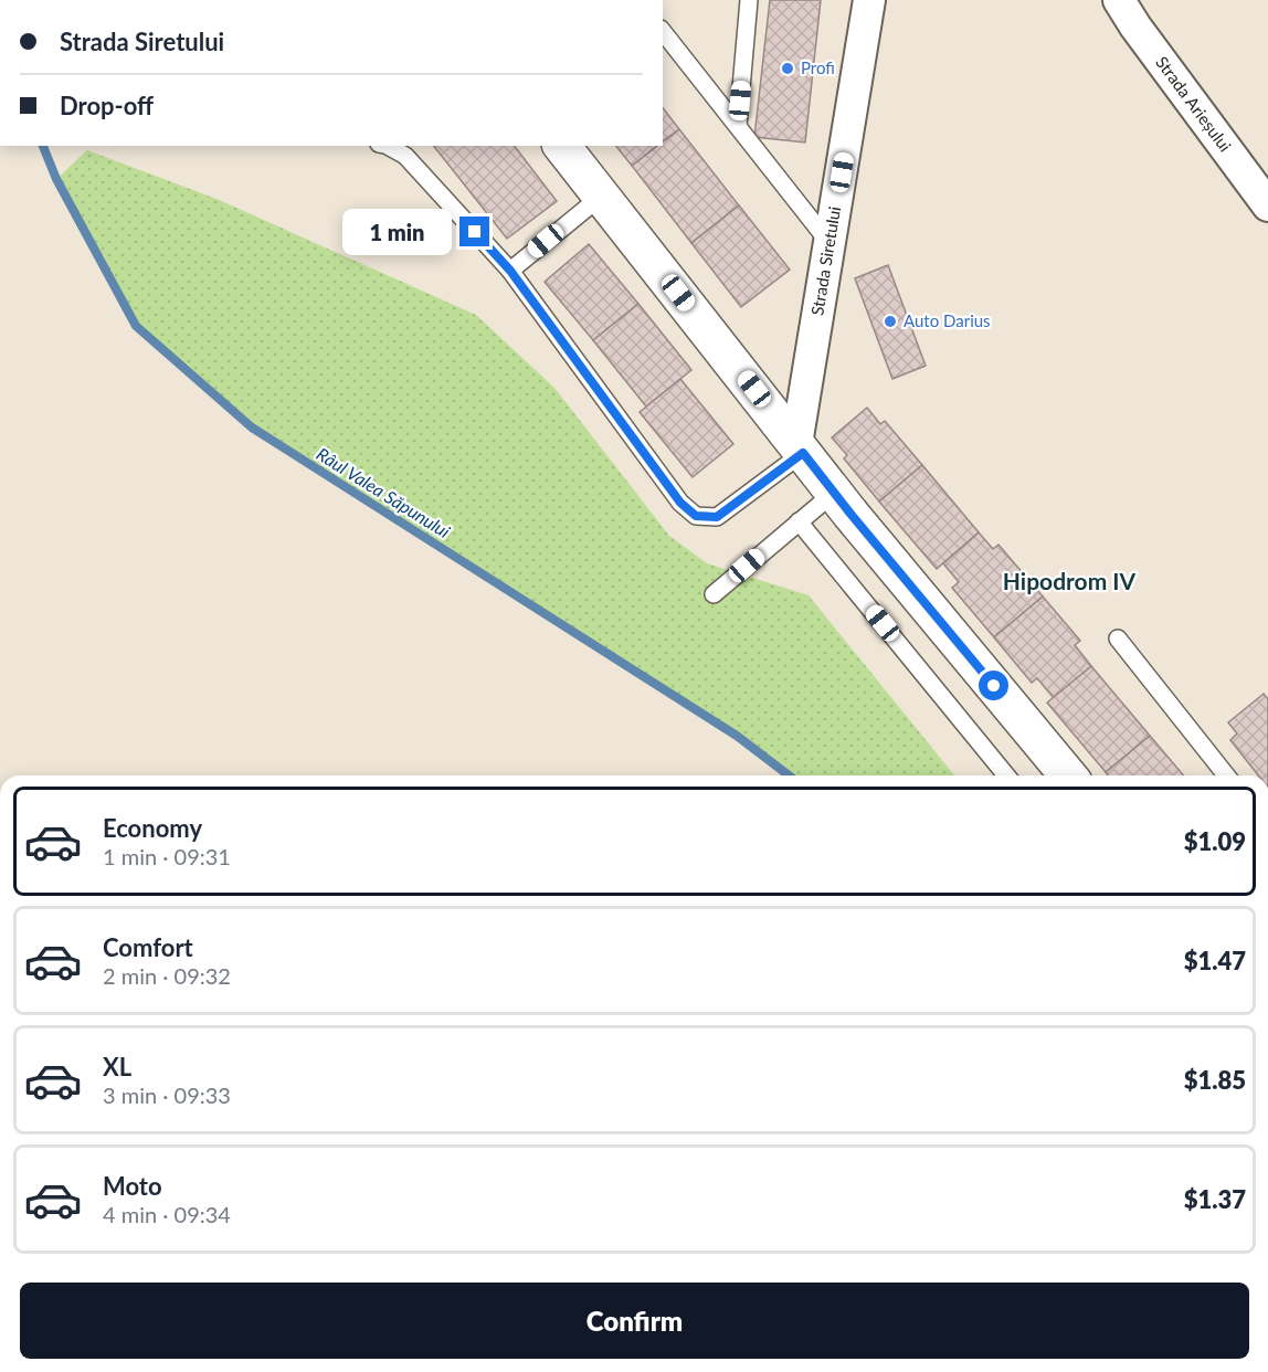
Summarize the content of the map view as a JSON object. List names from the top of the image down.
{
  "streets": {
    "street": ["Strada Arieșului", "Strada Siretului"]
  },
  "districts": ["Hipodrom IV"],
  "water": ["Râul Valea Săpunului"],
  "places": ["Profi", "Auto Darius"],
  "page": {
    "banner": ["Strada Siretului", "Drop-off"],
    "bubble": "1 min",
    "list": [
      {
        "name": "Economy",
        "note": "1 min · 09:31",
        "value": "$1.09"
      },
      {
        "name": "Comfort",
        "note": "2 min · 09:32",
        "value": "$1.47"
      },
      {
        "name": "XL",
        "note": "3 min · 09:33",
        "value": "$1.85"
      },
      {
        "name": "Moto",
        "note": "4 min · 09:34",
        "value": "$1.37"
      }
    ],
    "buttons": "Confirm"
  }
}
